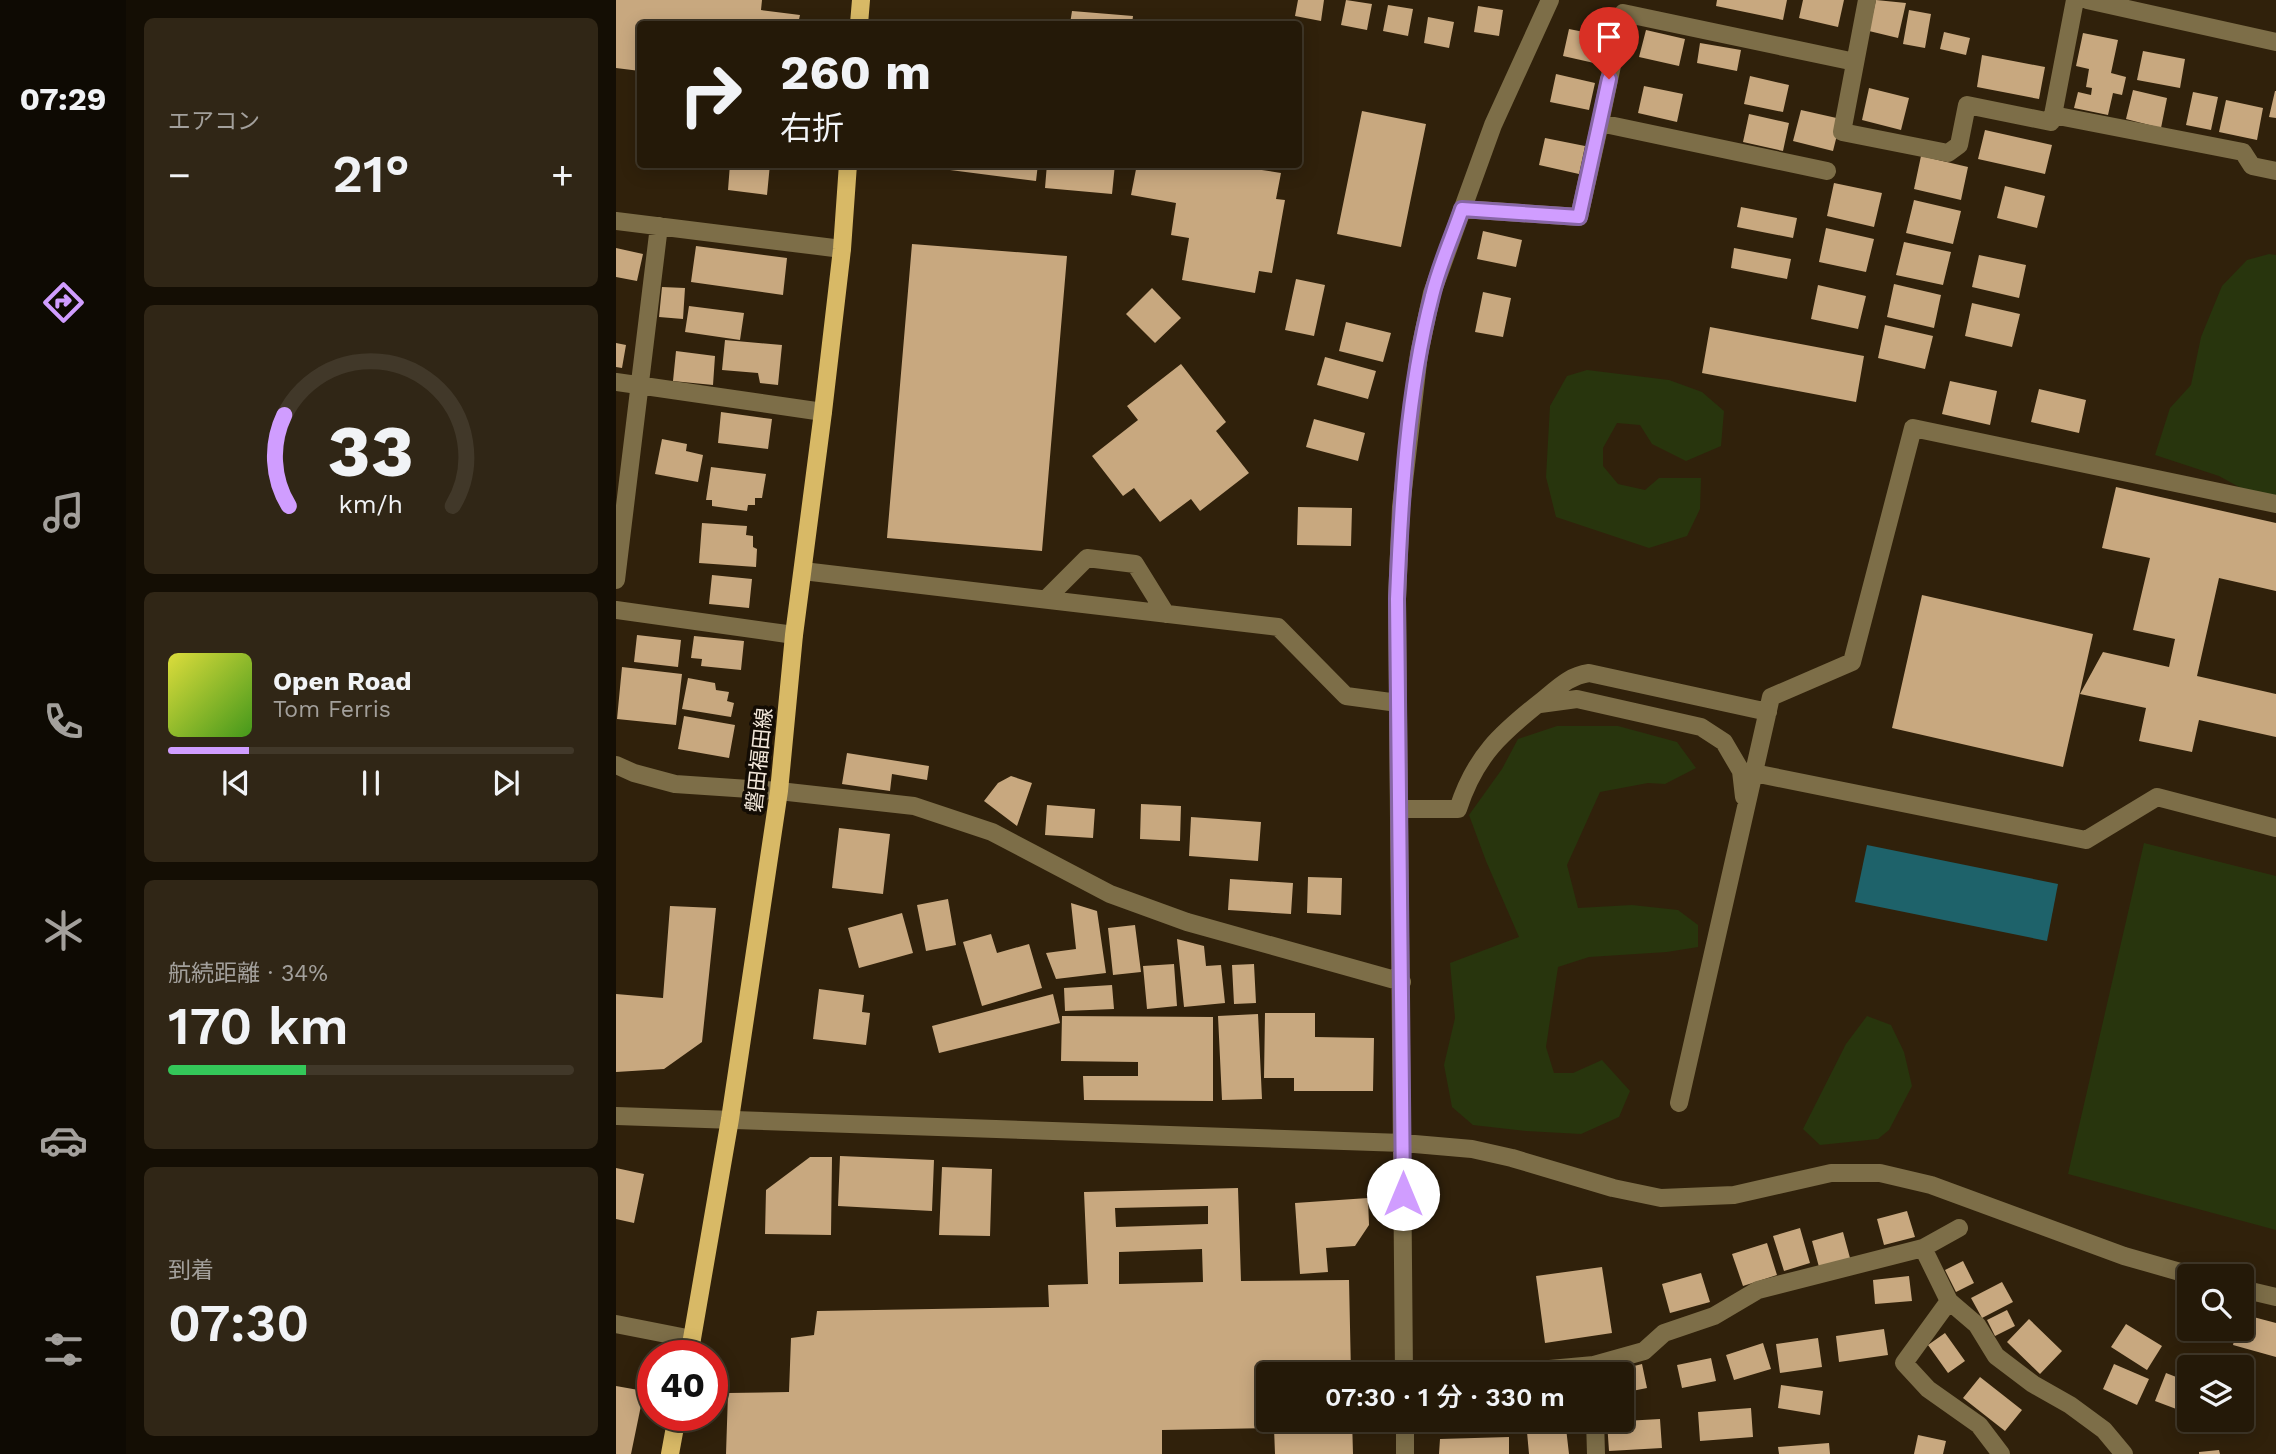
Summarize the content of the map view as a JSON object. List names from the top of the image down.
{
  "streets": {
    "main road": ["磐田福田線"]
  },
  "page": {
    "tabs": "07:29",
    "tile": [
      "エアコン",
      ["航続距離 · 34%", "170 km"],
      ["到着", "07:30"]
    ],
    "turn": ["260 m", "右折"],
    "heat": ["−", "21°", "+"],
    "song": ["Open Road", "Tom Ferris"],
    "limit": "40",
    "trip": "07:30 · 1 分 · 330 m",
    "gauge": ["33", "km/h"]
  }
}
